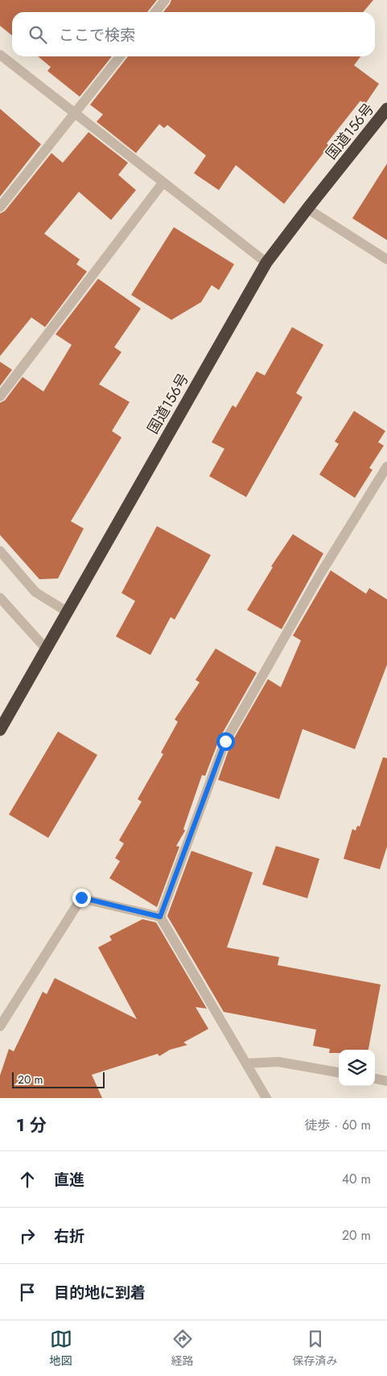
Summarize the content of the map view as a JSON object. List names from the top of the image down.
{
  "streets": {
    "highway": ["国道156号"]
  },
  "scale_bar": "20 m",
  "page": {
    "search": "ここで検索",
    "scale": "20 m",
    "heading": ["1 分", "徒歩 · 60 m"],
    "list": [
      ["直進", "40 m"],
      ["右折", "20 m"],
      "目的地に到着"
    ],
    "nav": ["地図", "経路", "保存済み"]
  }
}
